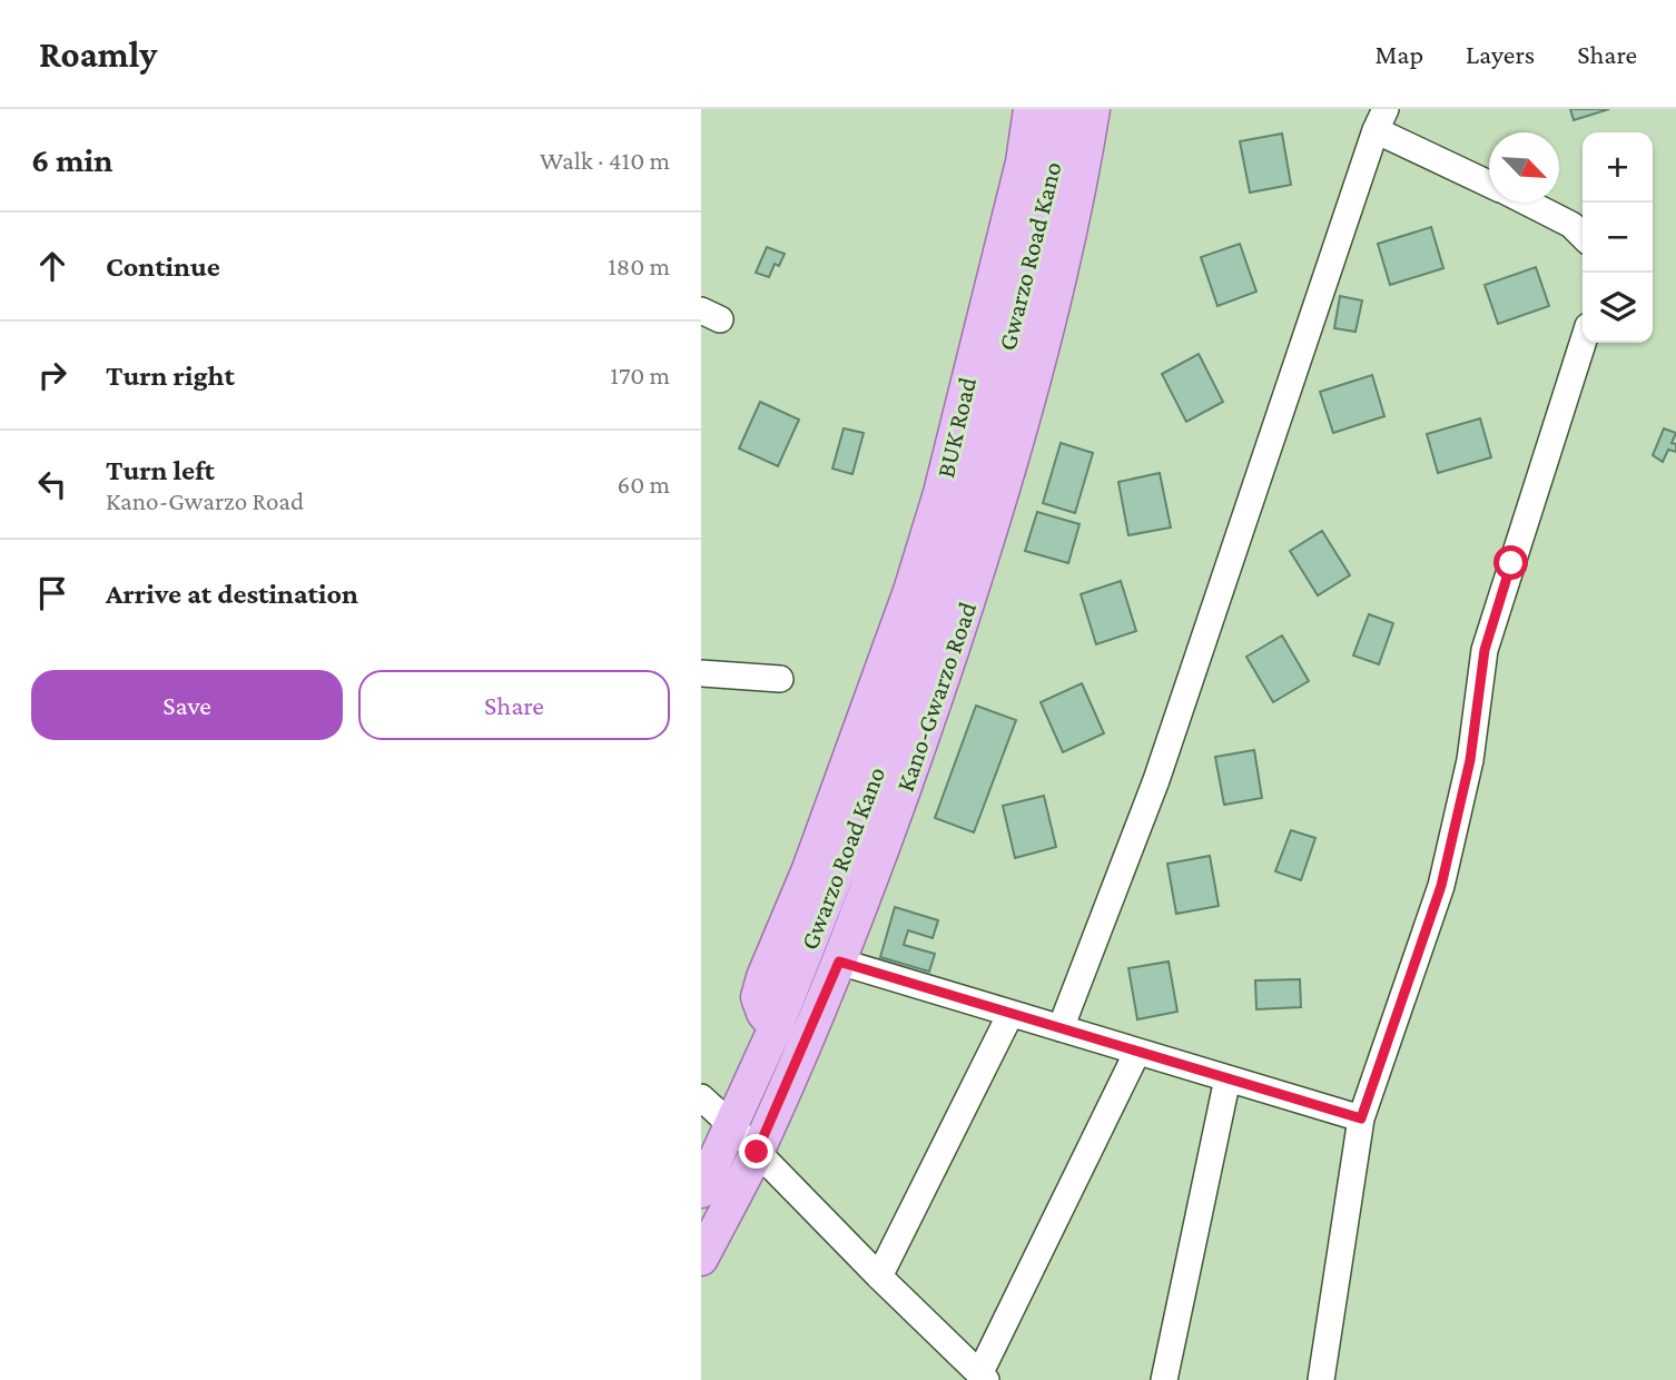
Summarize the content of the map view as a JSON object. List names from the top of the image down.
{
  "streets": {
    "main road": ["Gwarzo Road Kano", "BUK Road", "Kano-Gwarzo Road"]
  },
  "crossings": [
    ["Gwarzo Road Kano", "BUK Road"]
  ],
  "north": "bottom right",
  "page": {
    "header": "Roamly",
    "nav": ["Map", "Layers", "Share"],
    "heading": ["6 min", "Walk · 410 m"],
    "map_buttons": ["+", "−"],
    "list": [
      ["Continue", "180 m"],
      ["Turn right", "170 m"],
      ["Turn left", "Kano-Gwarzo Road", "60 m"],
      "Arrive at destination"
    ],
    "buttons": ["Save", "Share"]
  }
}
